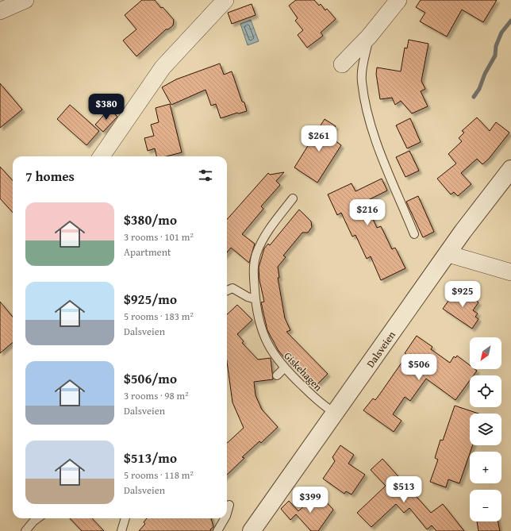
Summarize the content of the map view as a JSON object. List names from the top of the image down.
{
  "streets": {
    "street": ["Dalsveien"],
    "lane": ["Giskehagen"]
  },
  "crossings": [
    ["Dalsveien", "Giskehagen"]
  ],
  "north": "bottom left",
  "page": {
    "price": [
      "$380",
      "$261",
      "$216",
      "$925",
      "$506",
      "$513",
      "$399"
    ],
    "heading": "7 homes",
    "list": [
      {
        "name": "$380/mo",
        "note": "3 rooms · 101 m² · Apartment"
      },
      {
        "name": "$925/mo",
        "note": "5 rooms · 183 m² · Dalsveien"
      },
      {
        "name": "$506/mo",
        "note": "3 rooms · 98 m² · Dalsveien"
      },
      {
        "name": "$513/mo",
        "note": "5 rooms · 118 m² · Dalsveien"
      }
    ],
    "map_buttons": ["+", "−"]
  }
}
